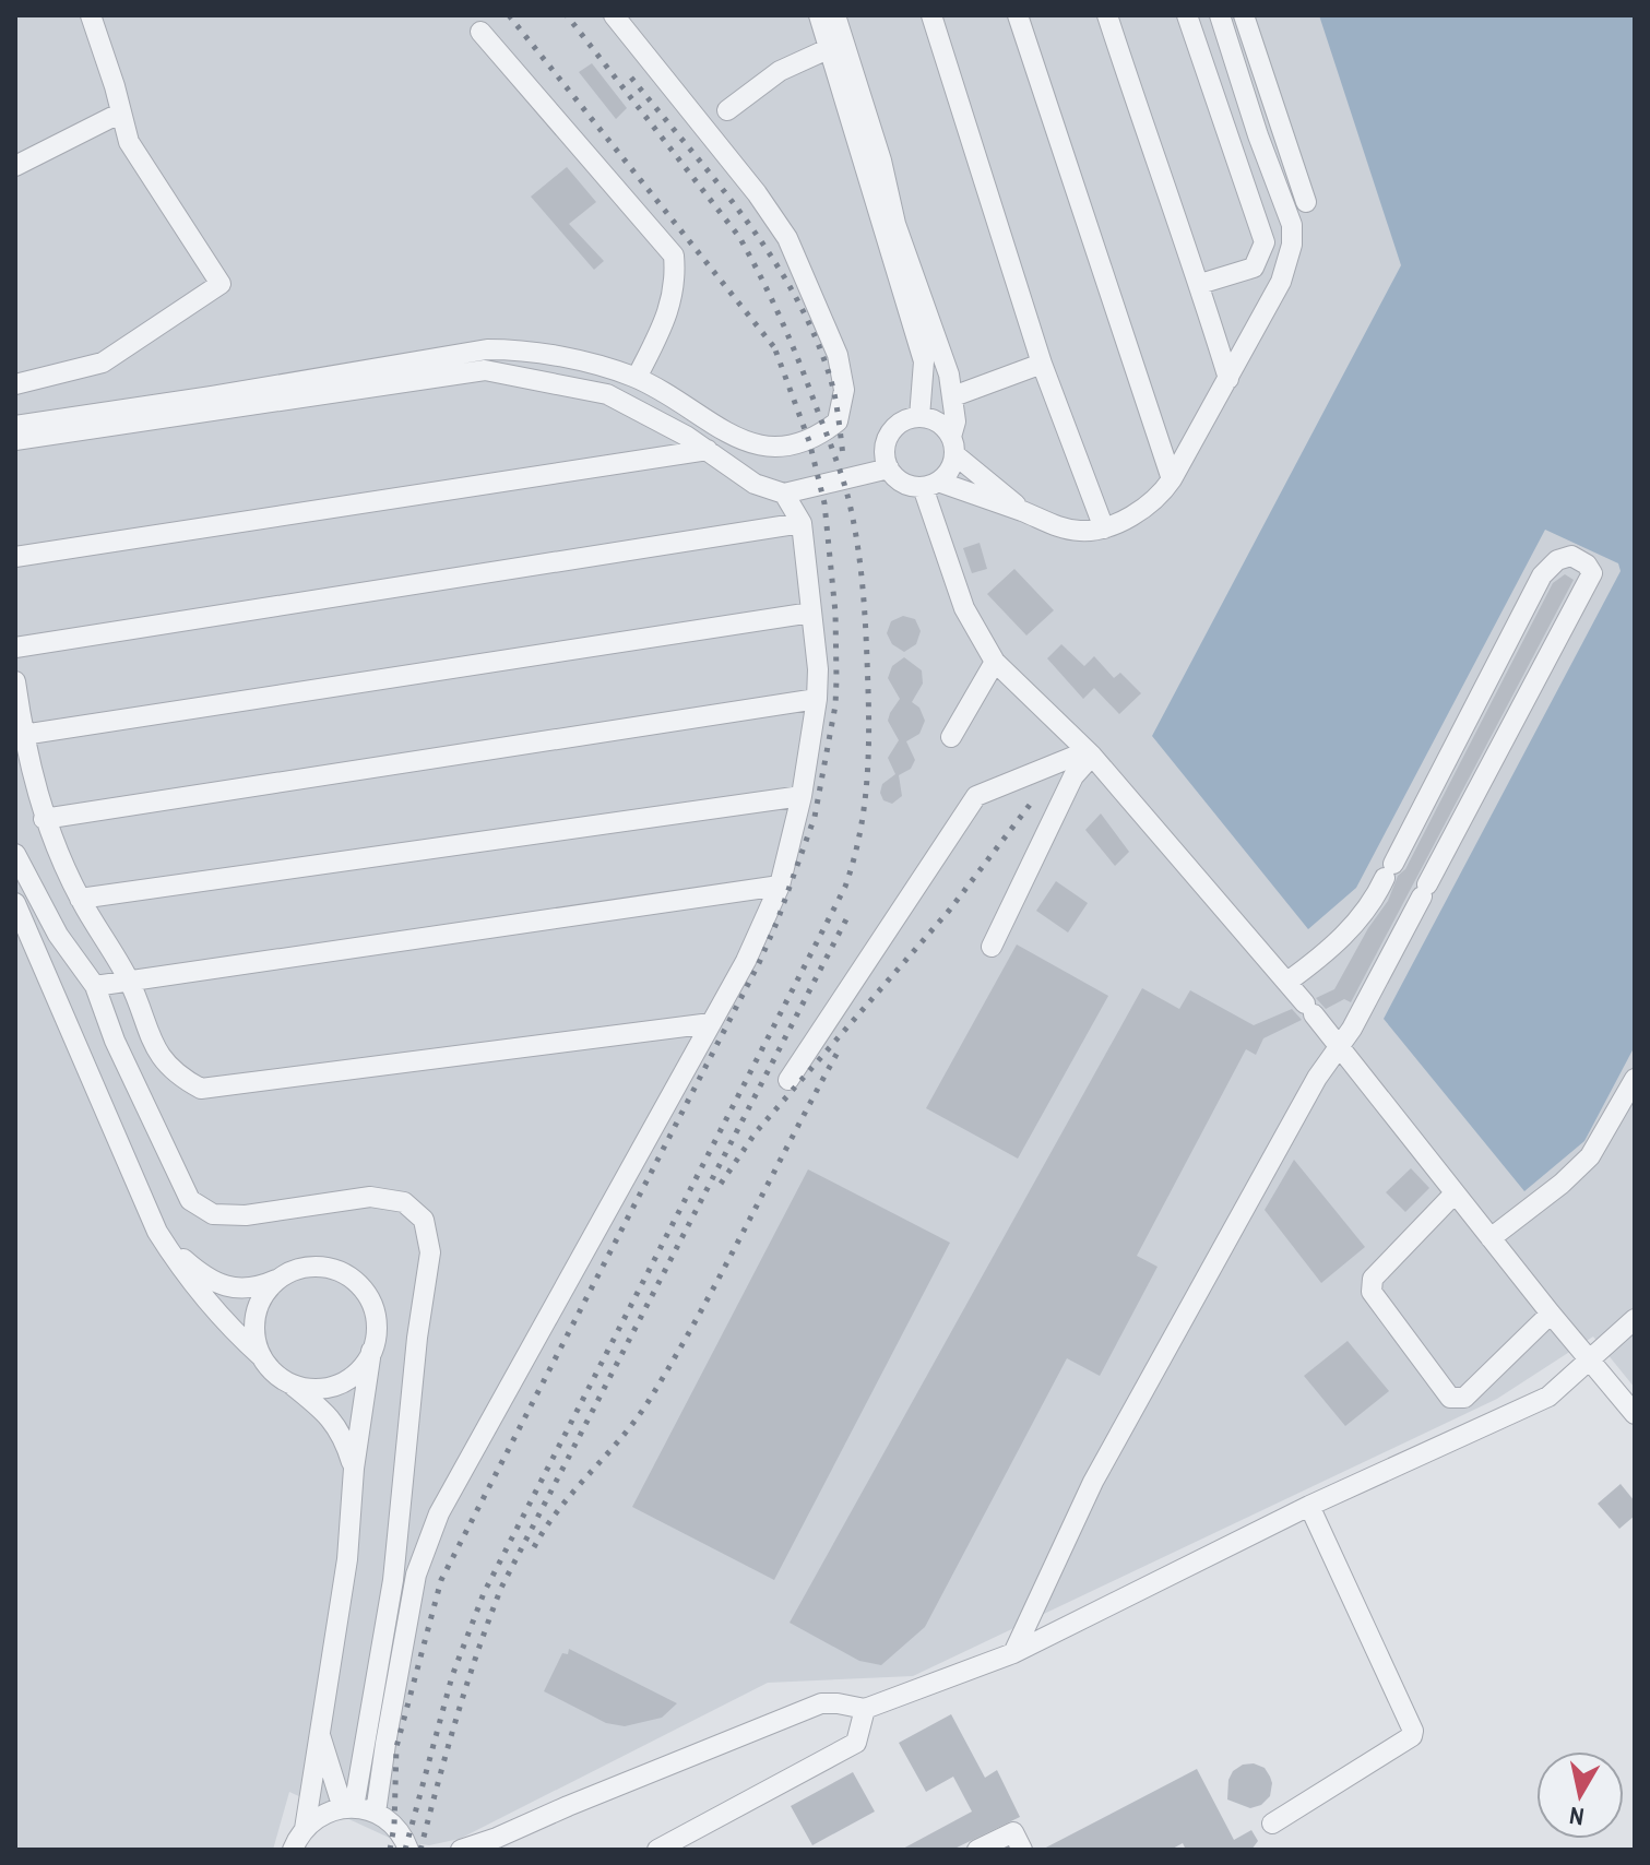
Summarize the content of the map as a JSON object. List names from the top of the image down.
{
  "north": "bottom"
}
